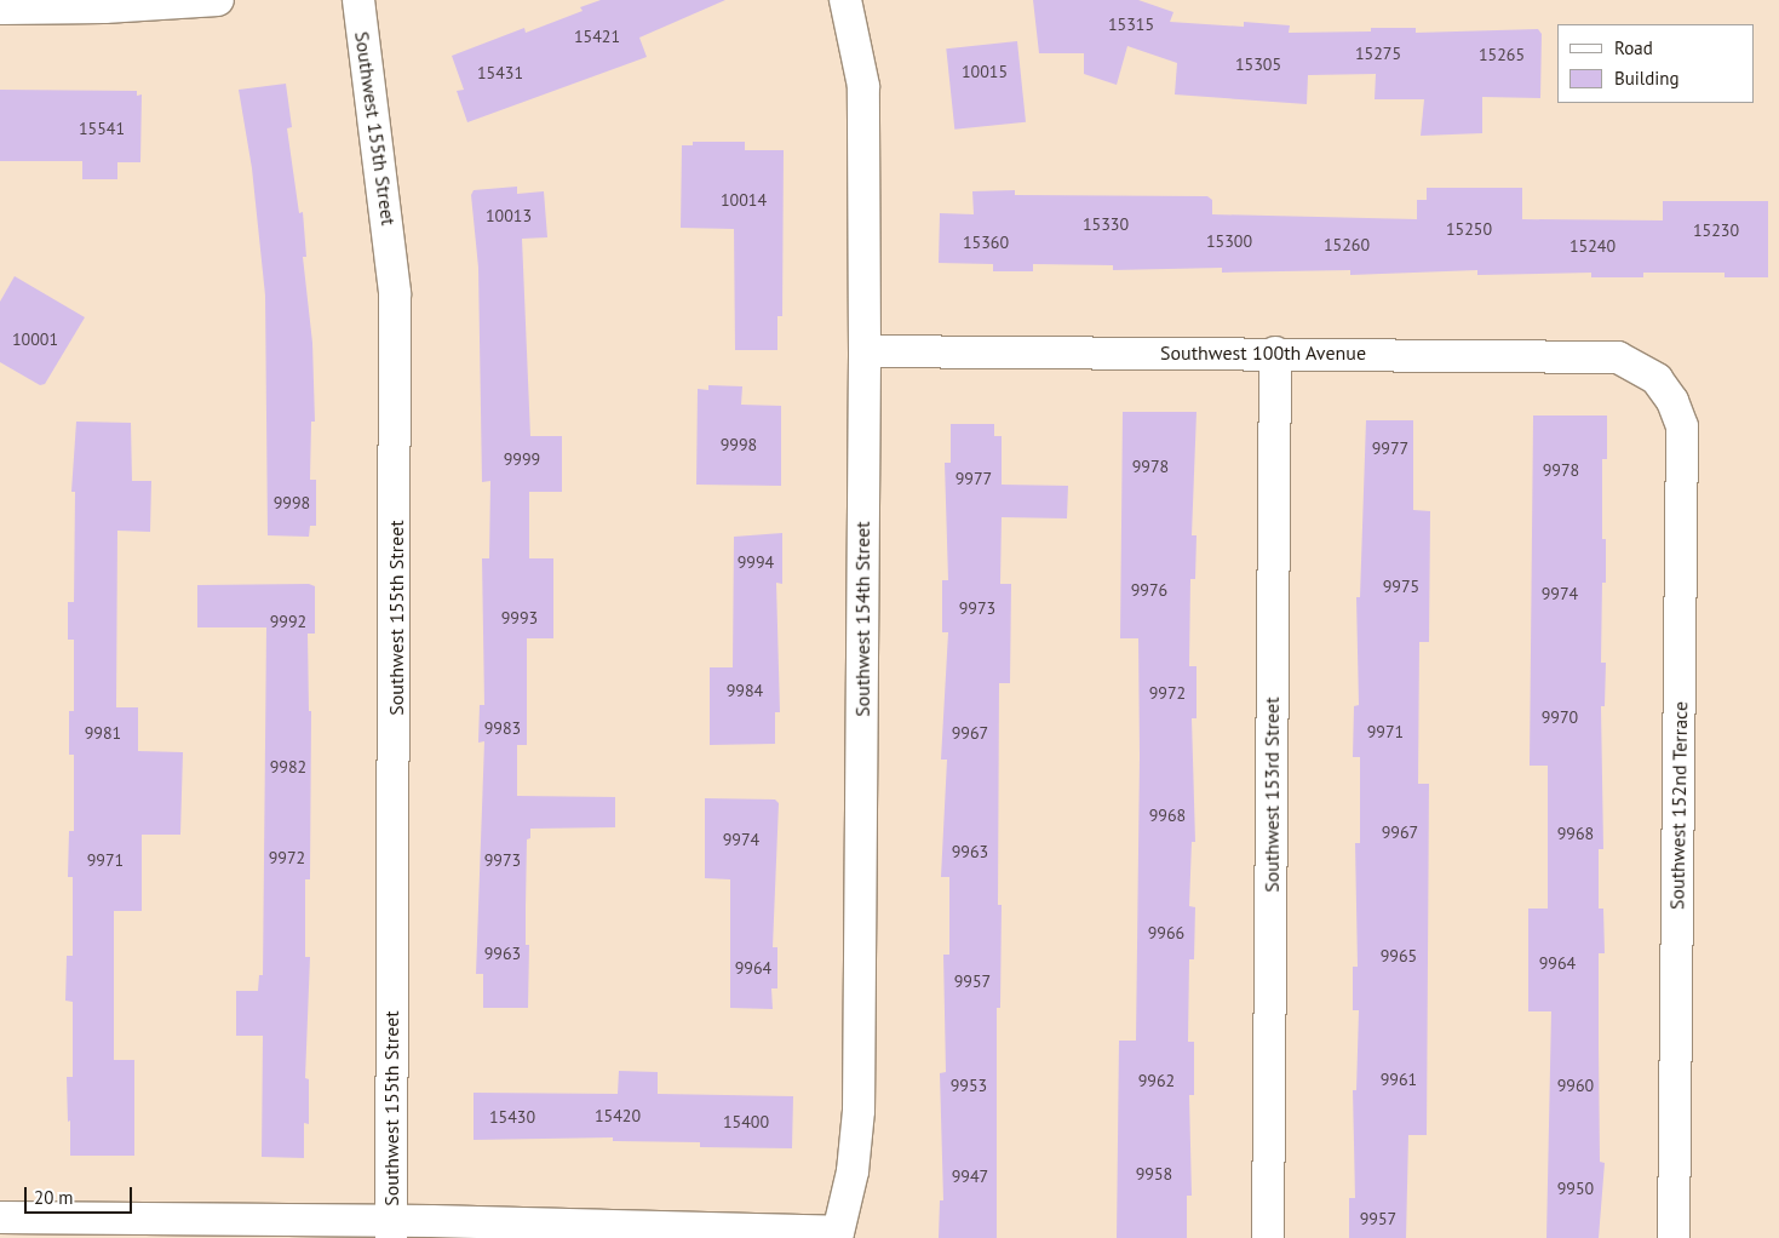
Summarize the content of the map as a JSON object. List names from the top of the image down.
{
  "streets": {
    "street": [
      "Southwest 155th Street",
      "Southwest 100th Avenue",
      "Southwest 154th Street",
      "Southwest 153rd Street",
      "Southwest 152nd Terrace"
    ]
  },
  "crossings": [
    ["Southwest 100th Avenue", "Southwest 154th Street"],
    ["Southwest 100th Avenue", "Southwest 153rd Street"],
    ["Southwest 100th Avenue", "Southwest 152nd Terrace"]
  ],
  "house_numbers": [
    "15315",
    "15421",
    "15275",
    "15265",
    "15305",
    "10015",
    "15431",
    "15541",
    "10014",
    "10013",
    "15330",
    "15250",
    "15230",
    "15300",
    "15360",
    "15260",
    "15240",
    "10001",
    "9998",
    "9977",
    "9999",
    "9978",
    "9978",
    "9977",
    "9998",
    "9994",
    "9975",
    "9976",
    "9974",
    "9973",
    "9993",
    "9992",
    "9984",
    "9972",
    "9970",
    "9983",
    "9971",
    "9981",
    "9967",
    "9982",
    "9968",
    "9967",
    "9968",
    "9974",
    "9963",
    "9972",
    "9971",
    "9973",
    "9966",
    "9963",
    "9965",
    "9964",
    "9964",
    "9957",
    "9961",
    "9962",
    "9953",
    "9960",
    "15420",
    "15430",
    "15400",
    "9958",
    "9947",
    "9950",
    "9957"
  ],
  "legend": ["Road", "Building"],
  "scale_bar": "20 m"
}
